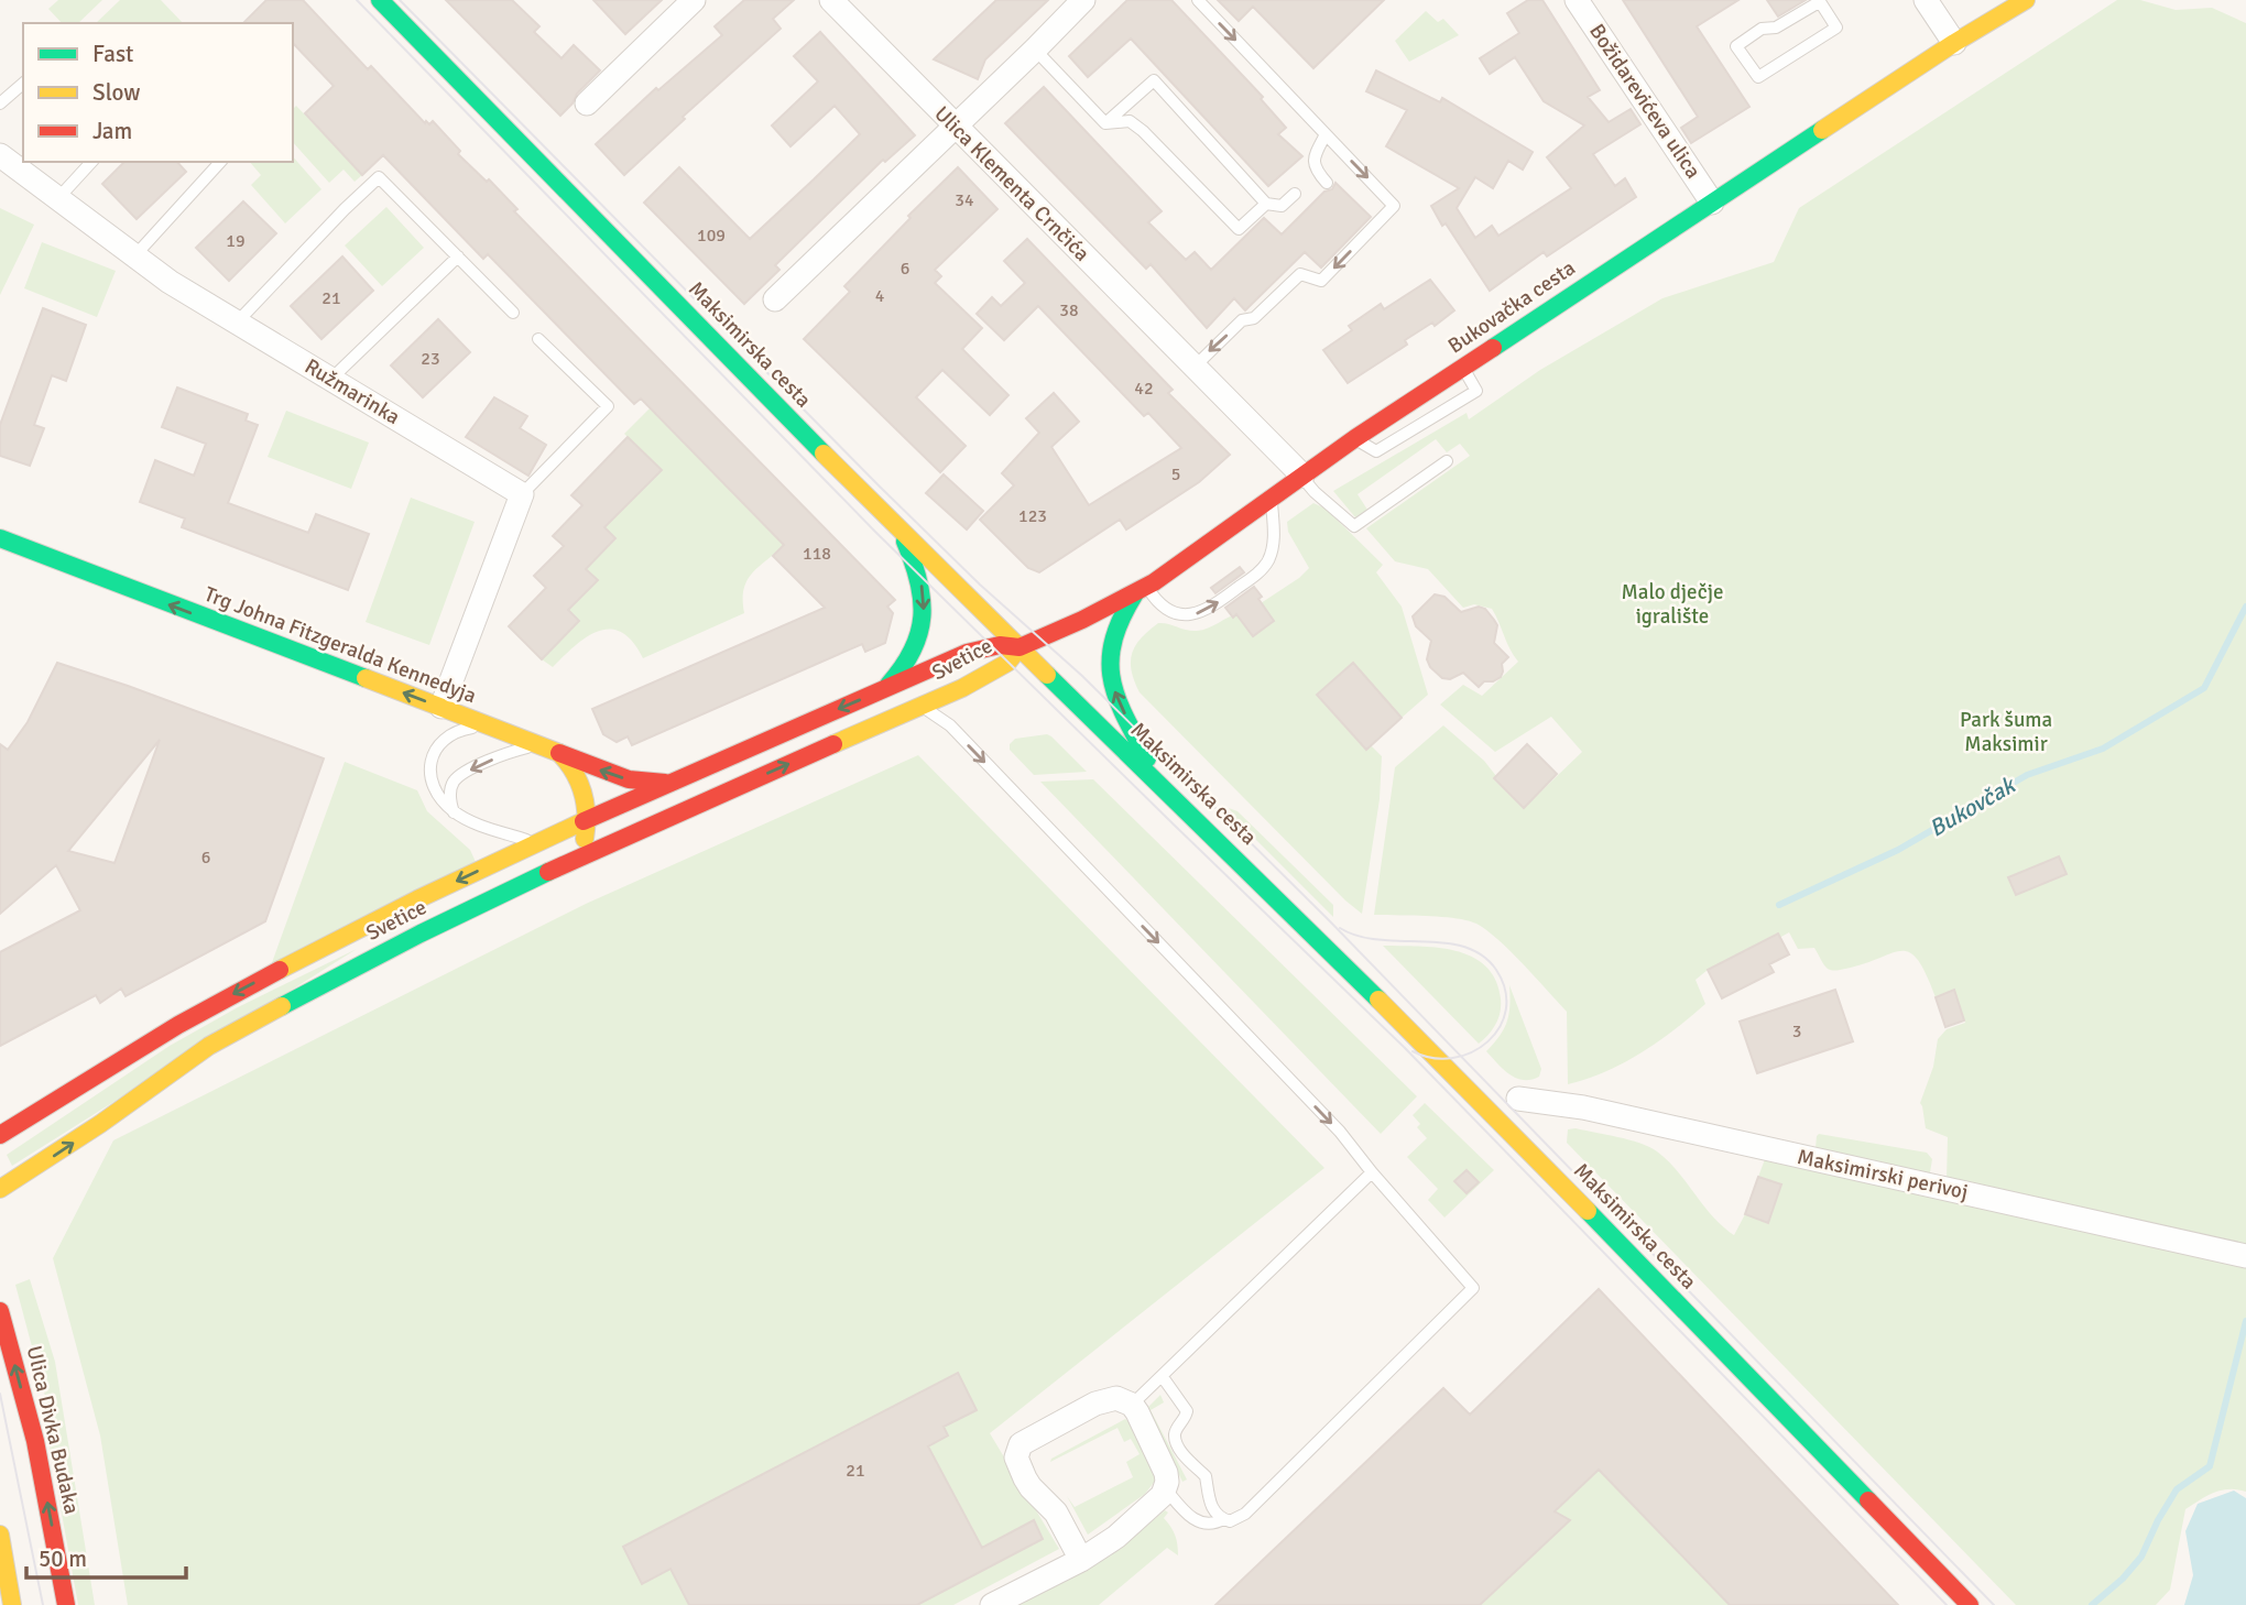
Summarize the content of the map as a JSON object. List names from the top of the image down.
{
  "streets": {
    "main road": [
      "Bukovačka cesta",
      "Maksimirska cesta",
      "Trg Johna Fitzgeralda Kennedyja",
      "Svetice",
      "Ulica Divka Budaka"
    ],
    "street": [
      "Božidarevićeva ulica",
      "Ulica Klementa Crnčića",
      "Ružmarinka",
      "Maksimirski perivoj"
    ]
  },
  "crossings": [
    ["Božidarevićeva ulica", "Bukovačka cesta"],
    ["Ulica Klementa Crnčića", "Bukovačka cesta"],
    ["Bukovačka cesta", "Maksimirska cesta"],
    ["Bukovačka cesta", "Svetice"],
    ["Maksimirska cesta", "Svetice"],
    ["Trg Johna Fitzgeralda Kennedyja", "Svetice"]
  ],
  "one_way": ["Trg Johna Fitzgeralda Kennedyja", "Ulica Divka Budaka"],
  "water": ["Bukovčak"],
  "parks": ["Malo dječje igralište", "Park šuma Maksimir"],
  "house_numbers": [
    "34",
    "109",
    "19",
    "6",
    "4",
    "21",
    "38",
    "23",
    "42",
    "5",
    "123",
    "118",
    "6",
    "3",
    "21"
  ],
  "legend": ["Fast", "Slow", "Jam"],
  "scale_bar": "50 m"
}
